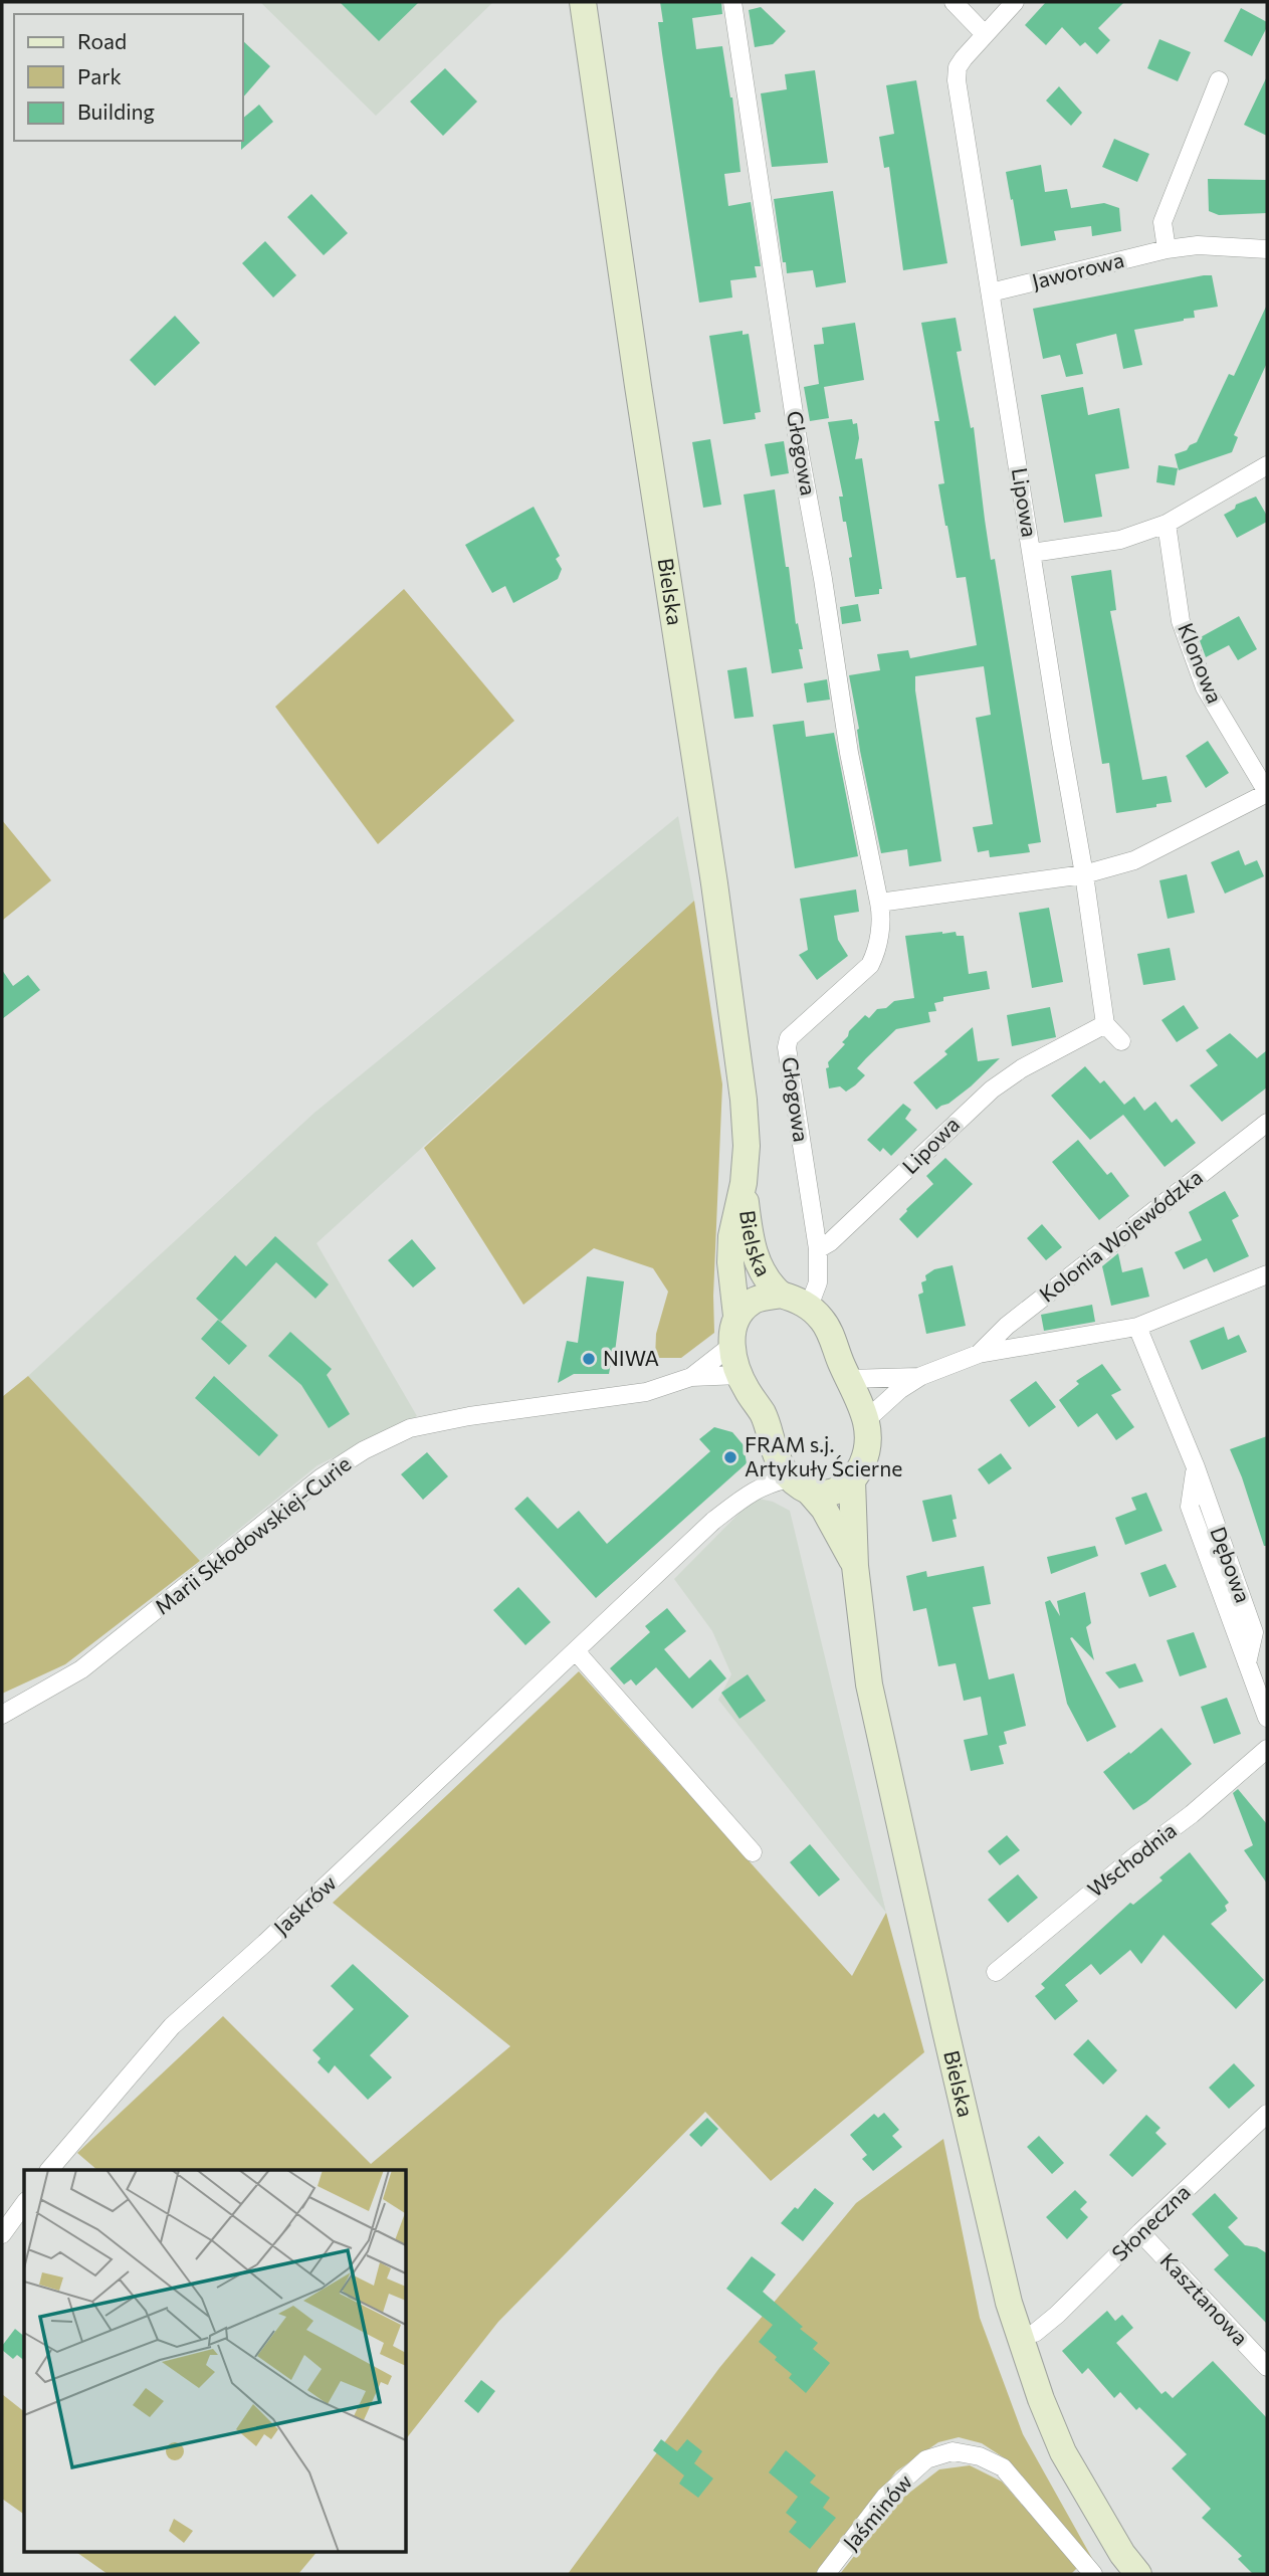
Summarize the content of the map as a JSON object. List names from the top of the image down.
{
  "streets": {
    "main road": ["Bielska"],
    "street": [
      "Jaworowa",
      "Głogowa",
      "Lipowa",
      "Klonowa",
      "Kolonia Wojewódzka",
      "Marii Skłodowskiej-Curie",
      "Dębowa",
      "Wschodnia",
      "Jaskrów",
      "Słoneczna",
      "Kasztanowa",
      "Jaśminów"
    ]
  },
  "crossings": [
    ["Jaworowa", "Lipowa"],
    ["Głogowa", "Lipowa"],
    ["Lipowa", "Klonowa"],
    ["Bielska", "Marii Skłodowskiej-Curie"],
    ["Bielska", "Jaskrów"],
    ["Słoneczna", "Kasztanowa"]
  ],
  "places": ["NIWA", "FRAM s.j. Artykuły Ścierne"],
  "legend": ["Road", "Park", "Building"]
}
